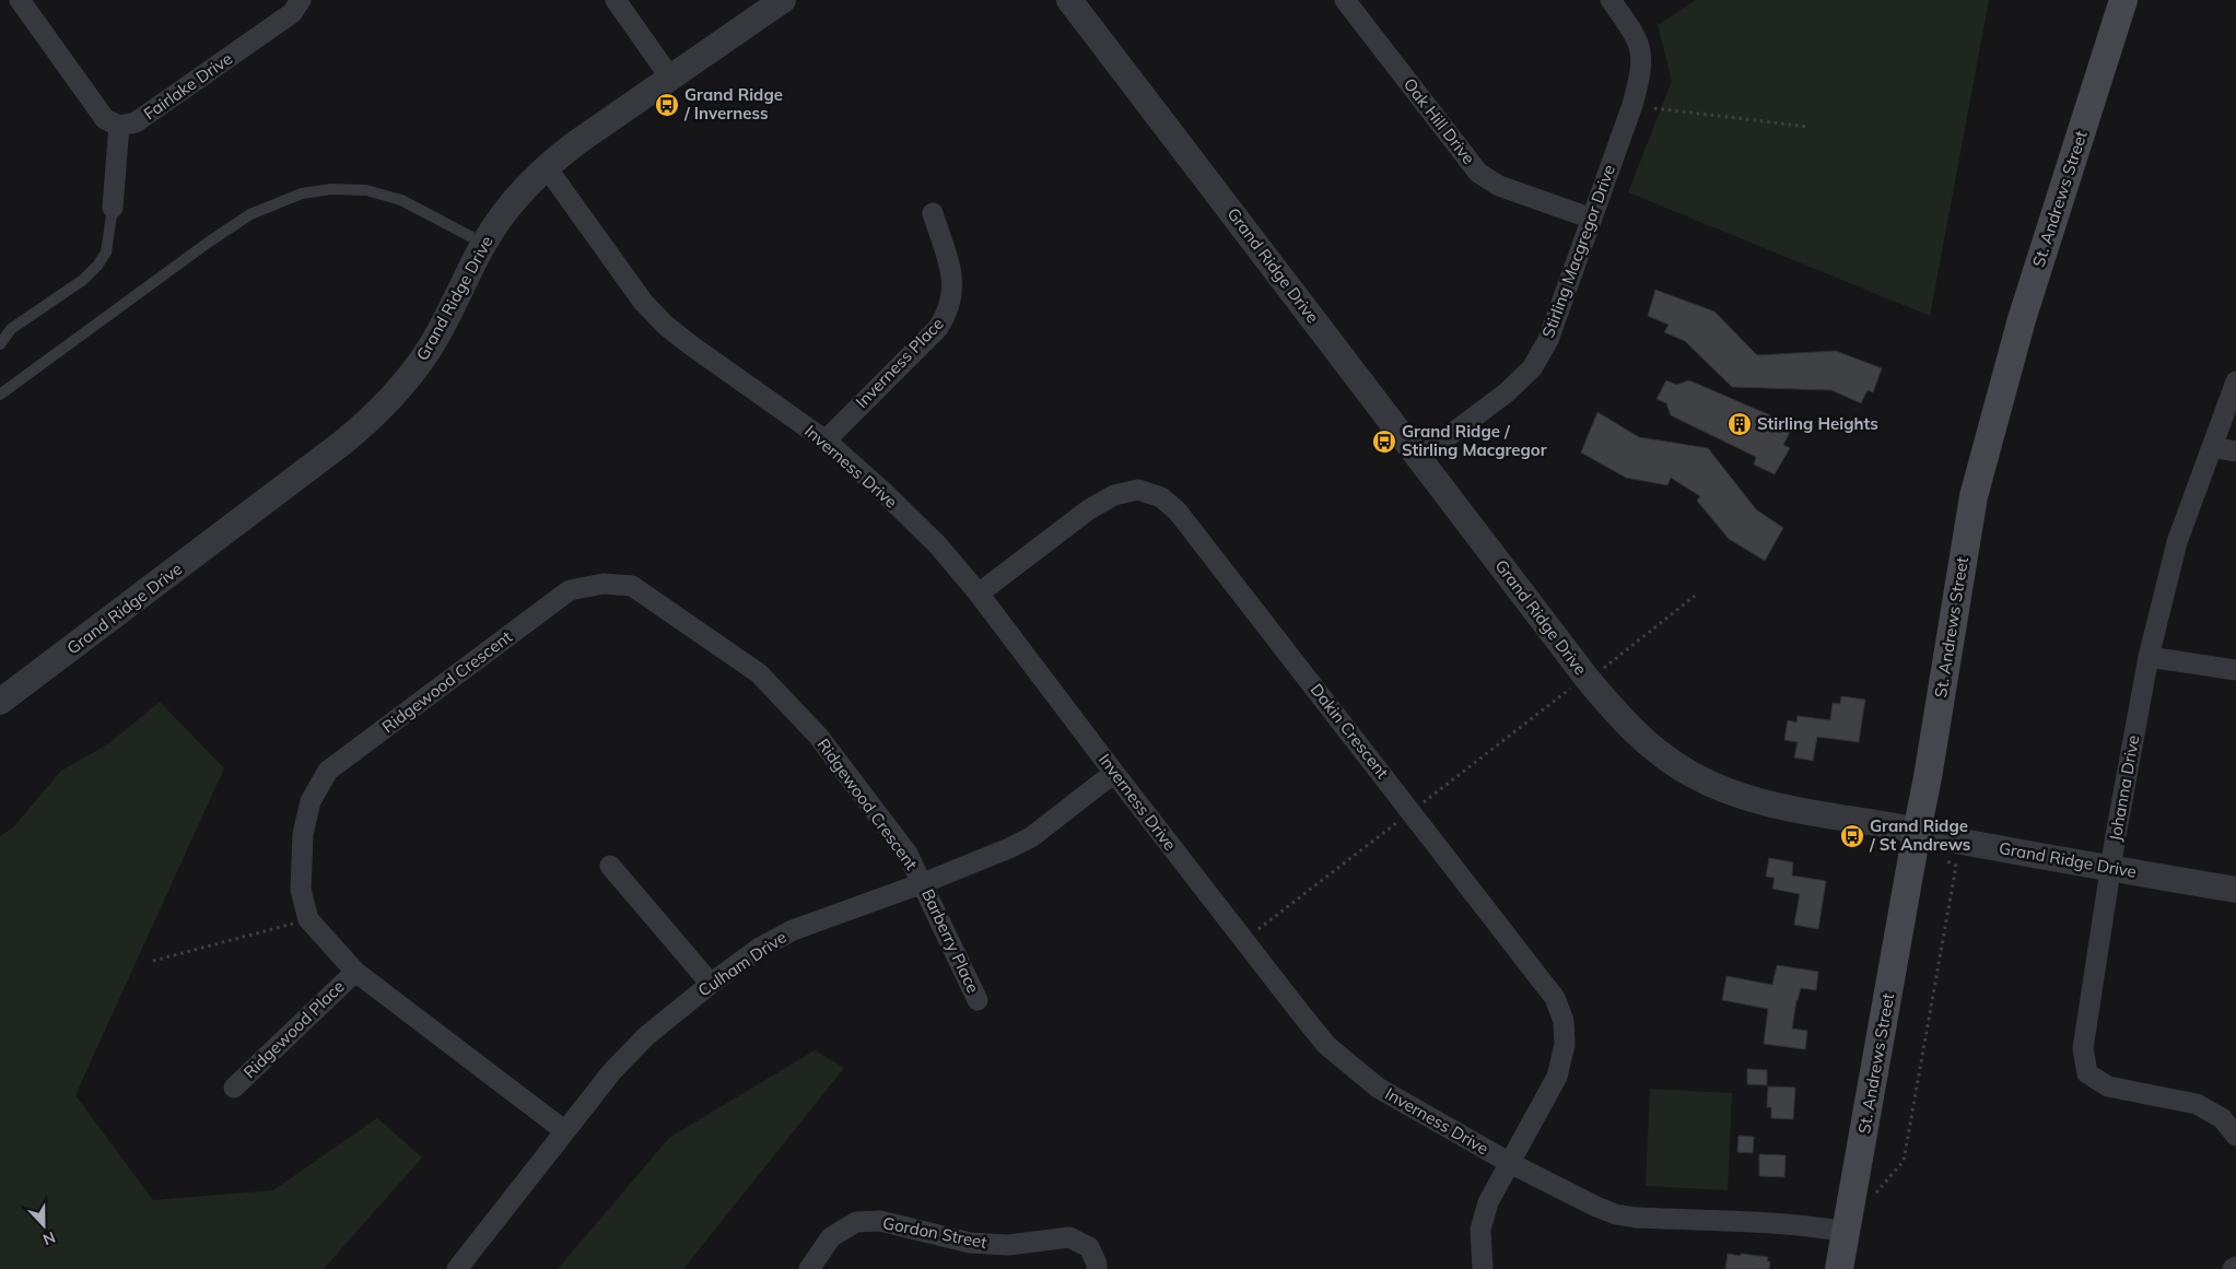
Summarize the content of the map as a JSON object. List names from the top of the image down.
{
  "streets": {
    "main road": ["St. Andrews Street"],
    "street": [
      "Fairlake Drive",
      "Oak Hill Drive",
      "Stirling Macgregor Drive",
      "Grand Ridge Drive",
      "Inverness Place",
      "Inverness Drive",
      "Ridgewood Crescent",
      "Dakin Crescent",
      "Johanna Drive",
      "Barberry Place",
      "Culham Drive",
      "Ridgewood Place",
      "Gordon Street"
    ]
  },
  "crossings": [
    ["Oak Hill Drive", "Stirling Macgregor Drive"],
    ["St. Andrews Street", "Grand Ridge Drive"],
    ["St. Andrews Street", "Inverness Drive"],
    ["Stirling Macgregor Drive", "Grand Ridge Drive"],
    ["Grand Ridge Drive", "Inverness Drive"],
    ["Grand Ridge Drive", "Johanna Drive"],
    ["Inverness Place", "Inverness Drive"],
    ["Inverness Drive", "Dakin Crescent"],
    ["Inverness Drive", "Culham Drive"],
    ["Ridgewood Crescent", "Barberry Place"],
    ["Ridgewood Crescent", "Culham Drive"],
    ["Ridgewood Crescent", "Ridgewood Place"],
    ["Barberry Place", "Culham Drive"]
  ],
  "places": {
    "bus stop": ["Grand Ridge / Inverness", "Grand Ridge / Stirling Macgregor", "Grand Ridge / St Andrews"],
    "building": ["Stirling Heights"]
  },
  "north": "bottom"
}
